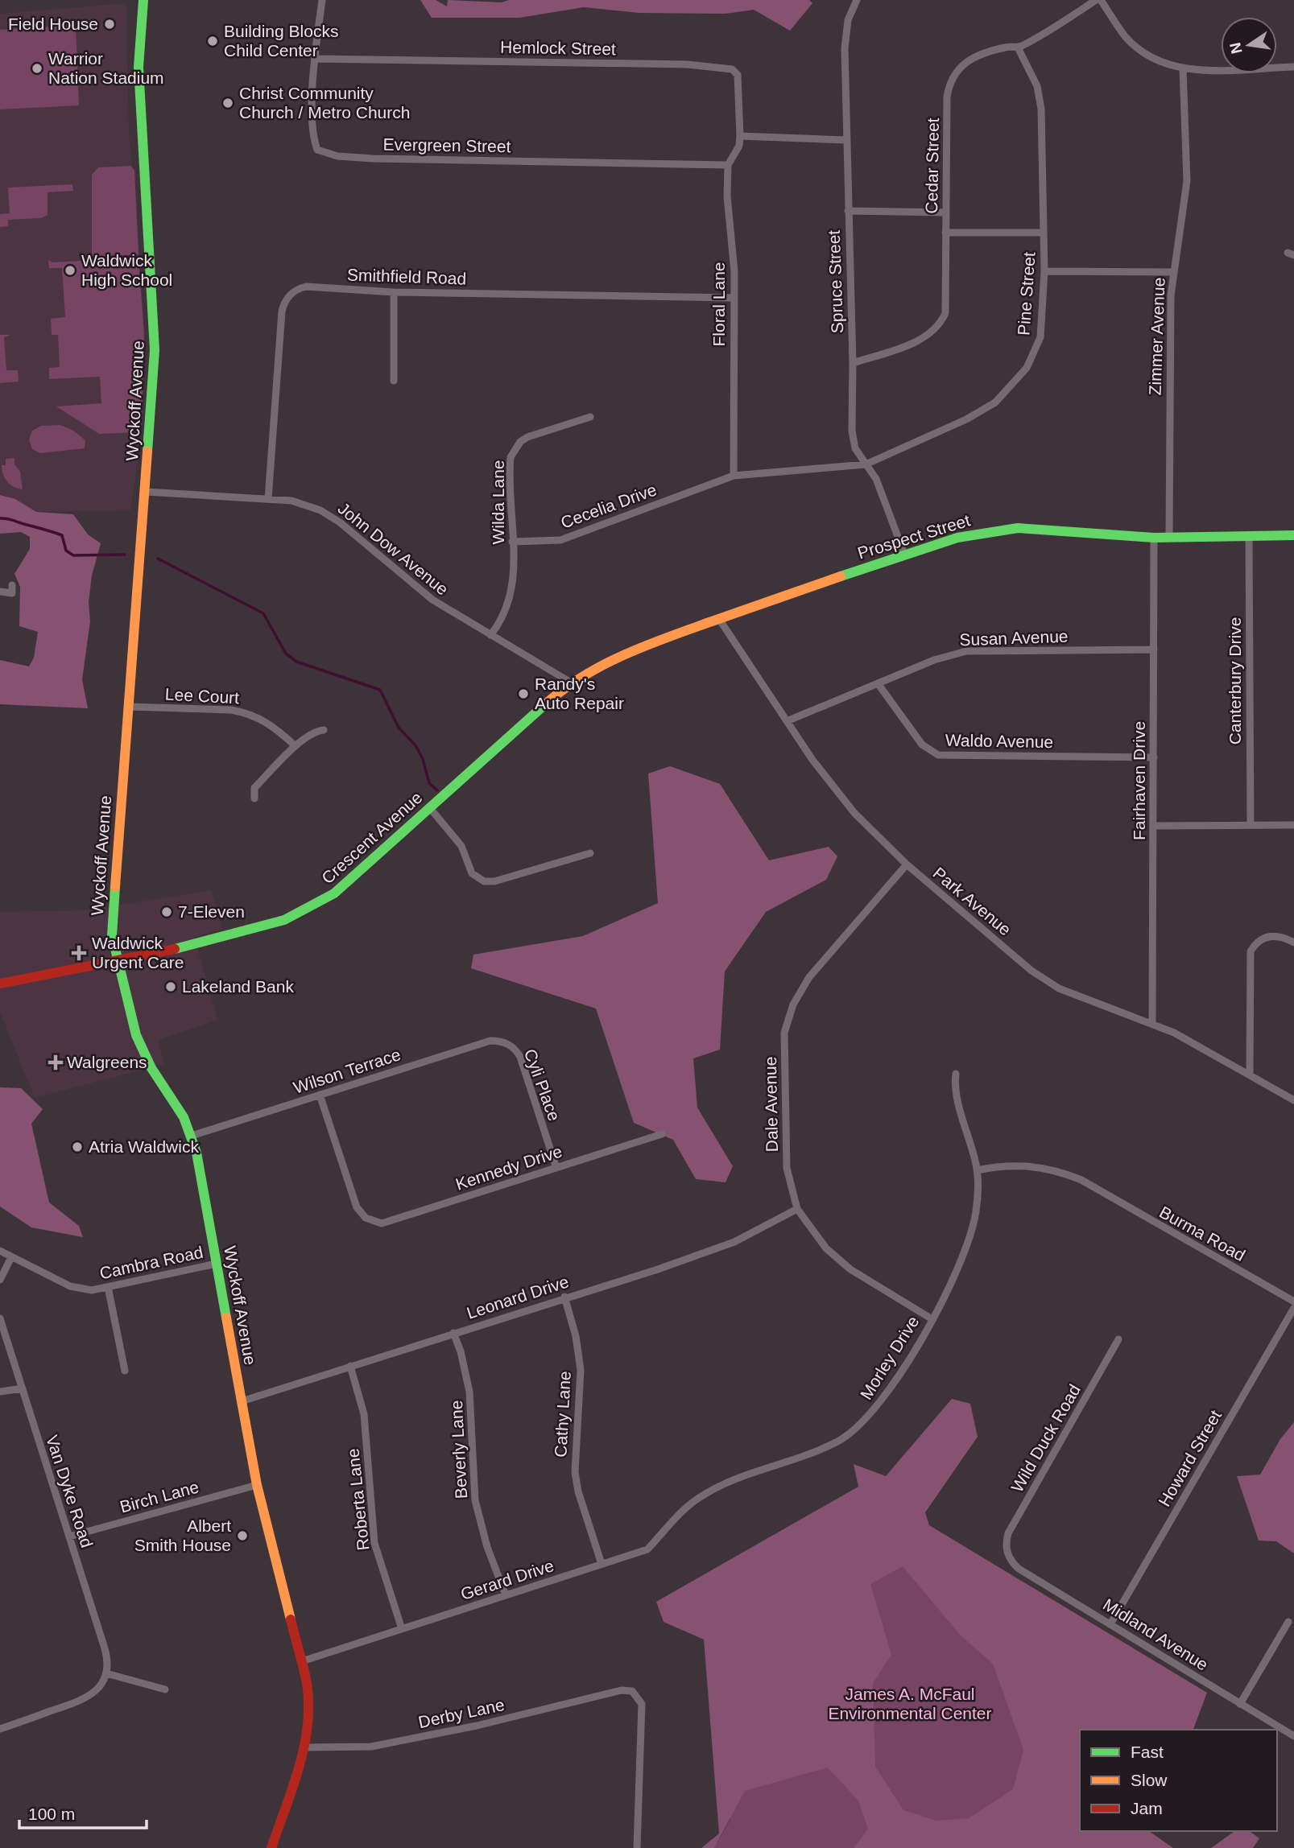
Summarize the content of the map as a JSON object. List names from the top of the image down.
{
  "streets": {
    "main road": ["Wyckoff Avenue", "Prospect Street", "Crescent Avenue"],
    "street": [
      "Hemlock Street",
      "Evergreen Street",
      "Cedar Street",
      "Smithfield Road",
      "Spruce Street",
      "Pine Street",
      "Floral Lane",
      "Zimmer Avenue",
      "Wilda Lane",
      "Cecelia Drive",
      "John Dow Avenue",
      "Susan Avenue",
      "Canterbury Drive",
      "Lee Court",
      "Waldo Avenue",
      "Fairhaven Drive",
      "Park Avenue",
      "Wilson Terrace",
      "Cyli Place",
      "Dale Avenue",
      "Kennedy Drive",
      "Burma Road",
      "Cambra Road",
      "Leonard Drive",
      "Morley Drive",
      "Cathy Lane",
      "Wild Duck Road",
      "Beverly Lane",
      "Howard Street",
      "Van Dyke Road",
      "Birch Lane",
      "Roberta Lane",
      "Gerard Drive",
      "Midland Avenue",
      "Derby Lane"
    ]
  },
  "crossings": [
    ["Hemlock Street", "Evergreen Street"],
    ["Hemlock Street", "Floral Lane"],
    ["Evergreen Street", "Floral Lane"],
    ["Cedar Street", "Spruce Street"],
    ["Cedar Street", "Pine Street"],
    ["Smithfield Road", "Floral Lane"],
    ["Smithfield Road", "John Dow Avenue"],
    ["Spruce Street", "Pine Street"],
    ["Spruce Street", "Prospect Street"],
    ["Pine Street", "Floral Lane"],
    ["Pine Street", "Cecelia Drive"],
    ["Zimmer Avenue", "Prospect Street"],
    ["Wyckoff Avenue", "John Dow Avenue"],
    ["Wyckoff Avenue", "Lee Court"],
    ["Wyckoff Avenue", "Crescent Avenue"],
    ["Wyckoff Avenue", "Wilson Terrace"],
    ["Wyckoff Avenue", "Cambra Road"],
    ["Wyckoff Avenue", "Leonard Drive"],
    ["Wyckoff Avenue", "Birch Lane"],
    ["Wyckoff Avenue", "Gerard Drive"],
    ["Wyckoff Avenue", "Derby Lane"],
    ["Wilda Lane", "Cecelia Drive"],
    ["Wilda Lane", "John Dow Avenue"],
    ["Prospect Street", "Canterbury Drive"],
    ["Prospect Street", "Fairhaven Drive"],
    ["Prospect Street", "Crescent Avenue"],
    ["Prospect Street", "Park Avenue"],
    ["John Dow Avenue", "Crescent Avenue"],
    ["Susan Avenue", "Waldo Avenue"],
    ["Susan Avenue", "Fairhaven Drive"],
    ["Susan Avenue", "Park Avenue"],
    ["Waldo Avenue", "Fairhaven Drive"],
    ["Fairhaven Drive", "Park Avenue"],
    ["Crescent Avenue", "Park Avenue"],
    ["Park Avenue", "Dale Avenue"],
    ["Wilson Terrace", "Cyli Place"],
    ["Wilson Terrace", "Kennedy Drive"],
    ["Cyli Place", "Kennedy Drive"],
    ["Dale Avenue", "Leonard Drive"],
    ["Dale Avenue", "Morley Drive"],
    ["Burma Road", "Morley Drive"],
    ["Leonard Drive", "Cathy Lane"],
    ["Leonard Drive", "Beverly Lane"],
    ["Leonard Drive", "Roberta Lane"],
    ["Morley Drive", "Gerard Drive"],
    ["Cathy Lane", "Gerard Drive"],
    ["Wild Duck Road", "Midland Avenue"],
    ["Beverly Lane", "Gerard Drive"],
    ["Howard Street", "Midland Avenue"],
    ["Van Dyke Road", "Birch Lane"],
    ["Roberta Lane", "Gerard Drive"]
  ],
  "parks": ["James A. McFaul Environmental Center"],
  "places": {
    "other": [
      "Field House",
      "Building Blocks Child Center",
      "Warrior Nation Stadium",
      "Christ Community Church / Metro Church",
      "Waldwick High School",
      "Randy's Auto Repair",
      "7-Eleven",
      "Lakeland Bank",
      "Atria Waldwick",
      "Albert Smith House"
    ],
    "health": ["Waldwick Urgent Care", "Walgreens"]
  },
  "legend": ["Fast", "Slow", "Jam"],
  "scale_bar": "100 m",
  "north": "left"
}
